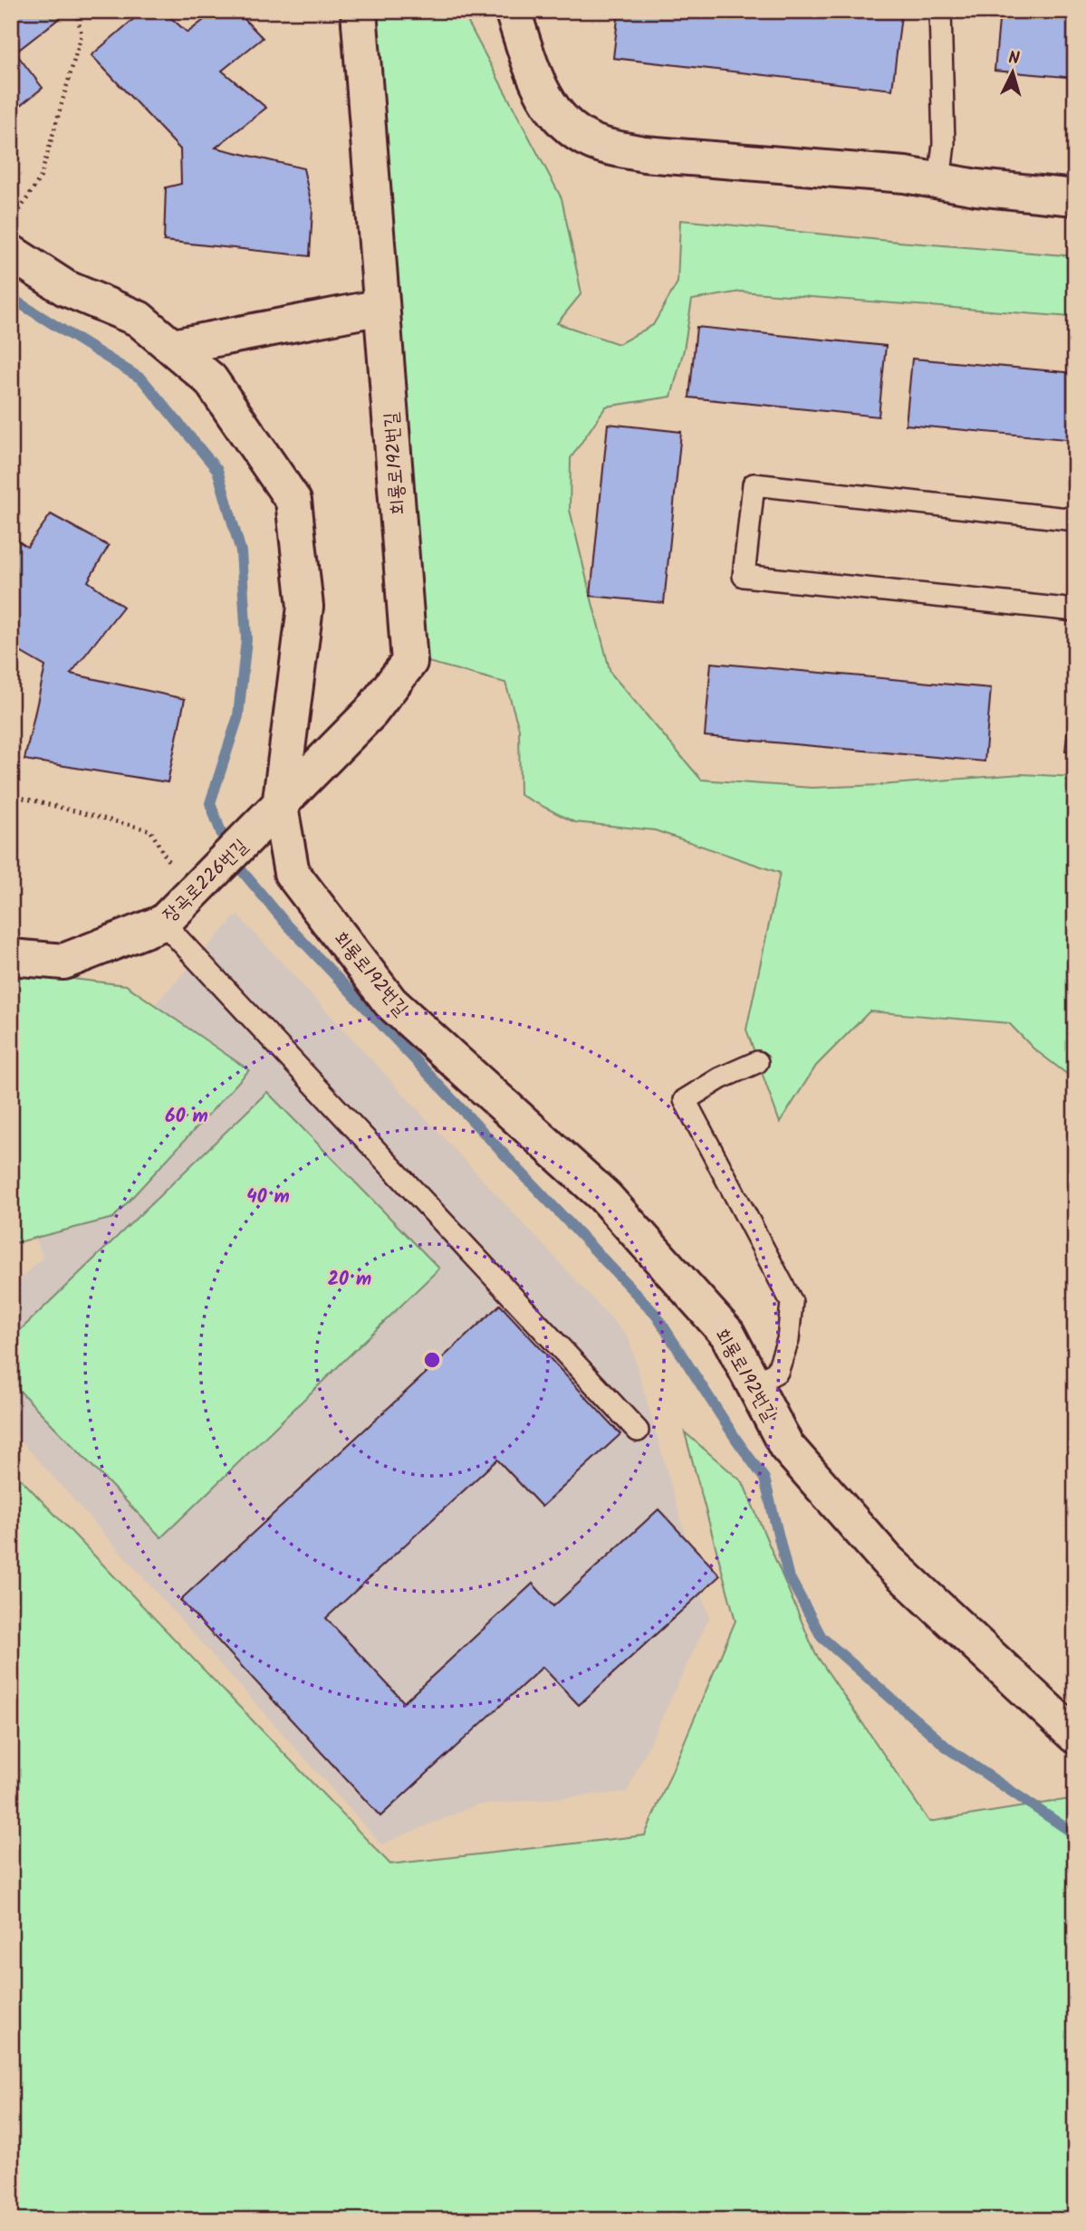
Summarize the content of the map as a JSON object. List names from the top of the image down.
{
  "streets": {
    "street": ["회룡로192번길", "장곡로226번길"]
  },
  "crossings": [
    ["회룡로192번길", "장곡로226번길"]
  ],
  "north": "top",
  "rings": ["60 m", "40 m", "20 m"]
}
